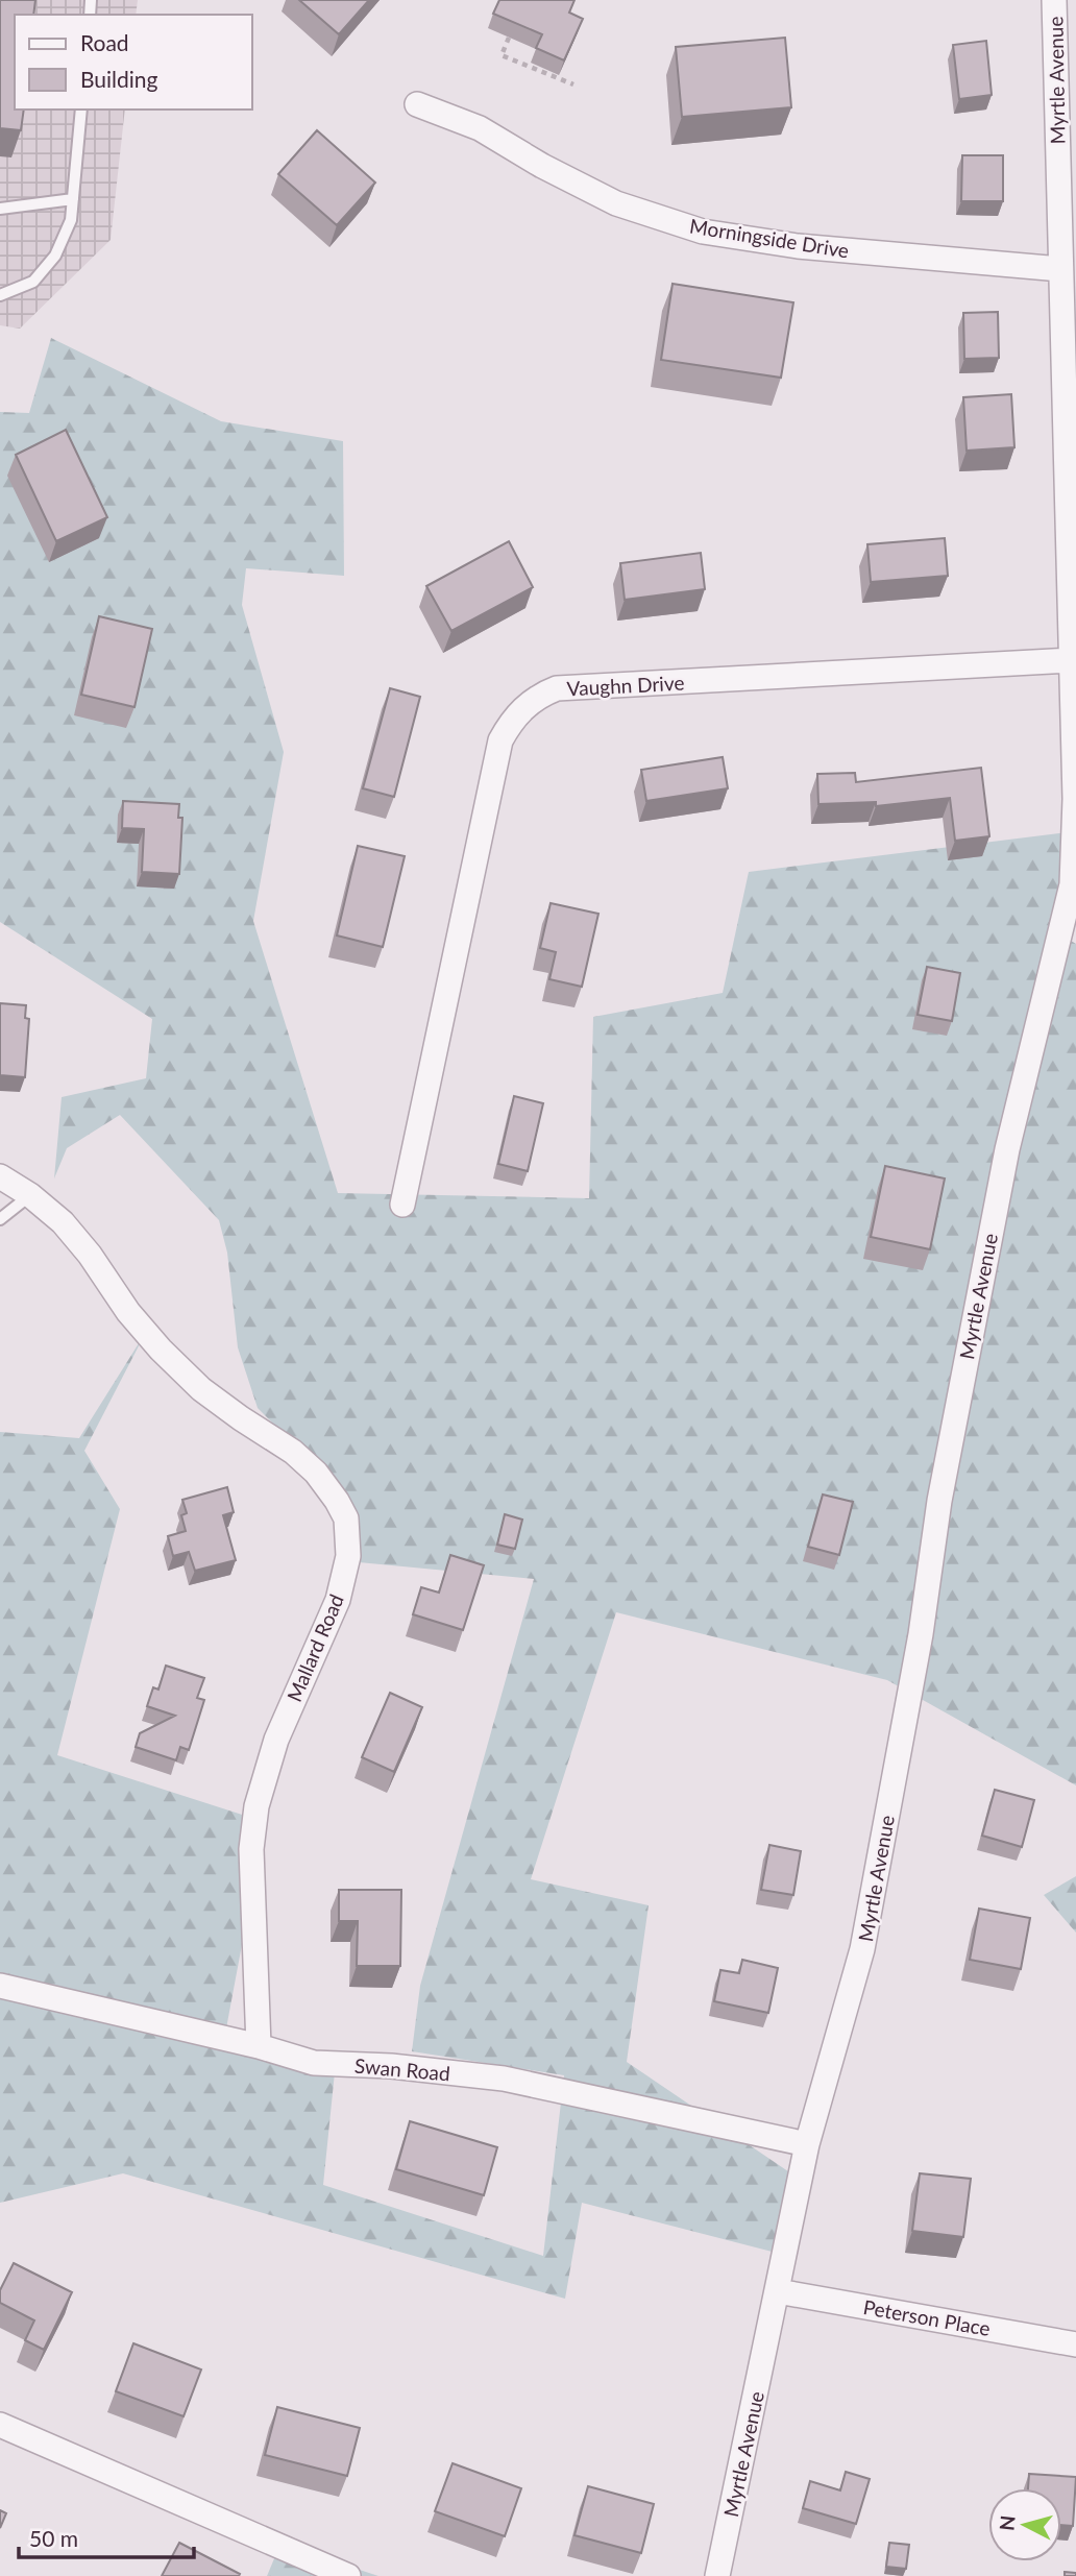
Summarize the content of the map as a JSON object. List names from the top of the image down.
{
  "streets": {
    "street": [
      "Myrtle Avenue",
      "Morningside Drive",
      "Vaughn Drive",
      "Mallard Road",
      "Swan Road",
      "Peterson Place"
    ]
  },
  "crossings": [
    ["Myrtle Avenue", "Morningside Drive"],
    ["Myrtle Avenue", "Vaughn Drive"],
    ["Myrtle Avenue", "Swan Road"],
    ["Myrtle Avenue", "Peterson Place"],
    ["Mallard Road", "Swan Road"]
  ],
  "legend": ["Road", "Building"],
  "scale_bar": "50 m",
  "north": "left"
}
